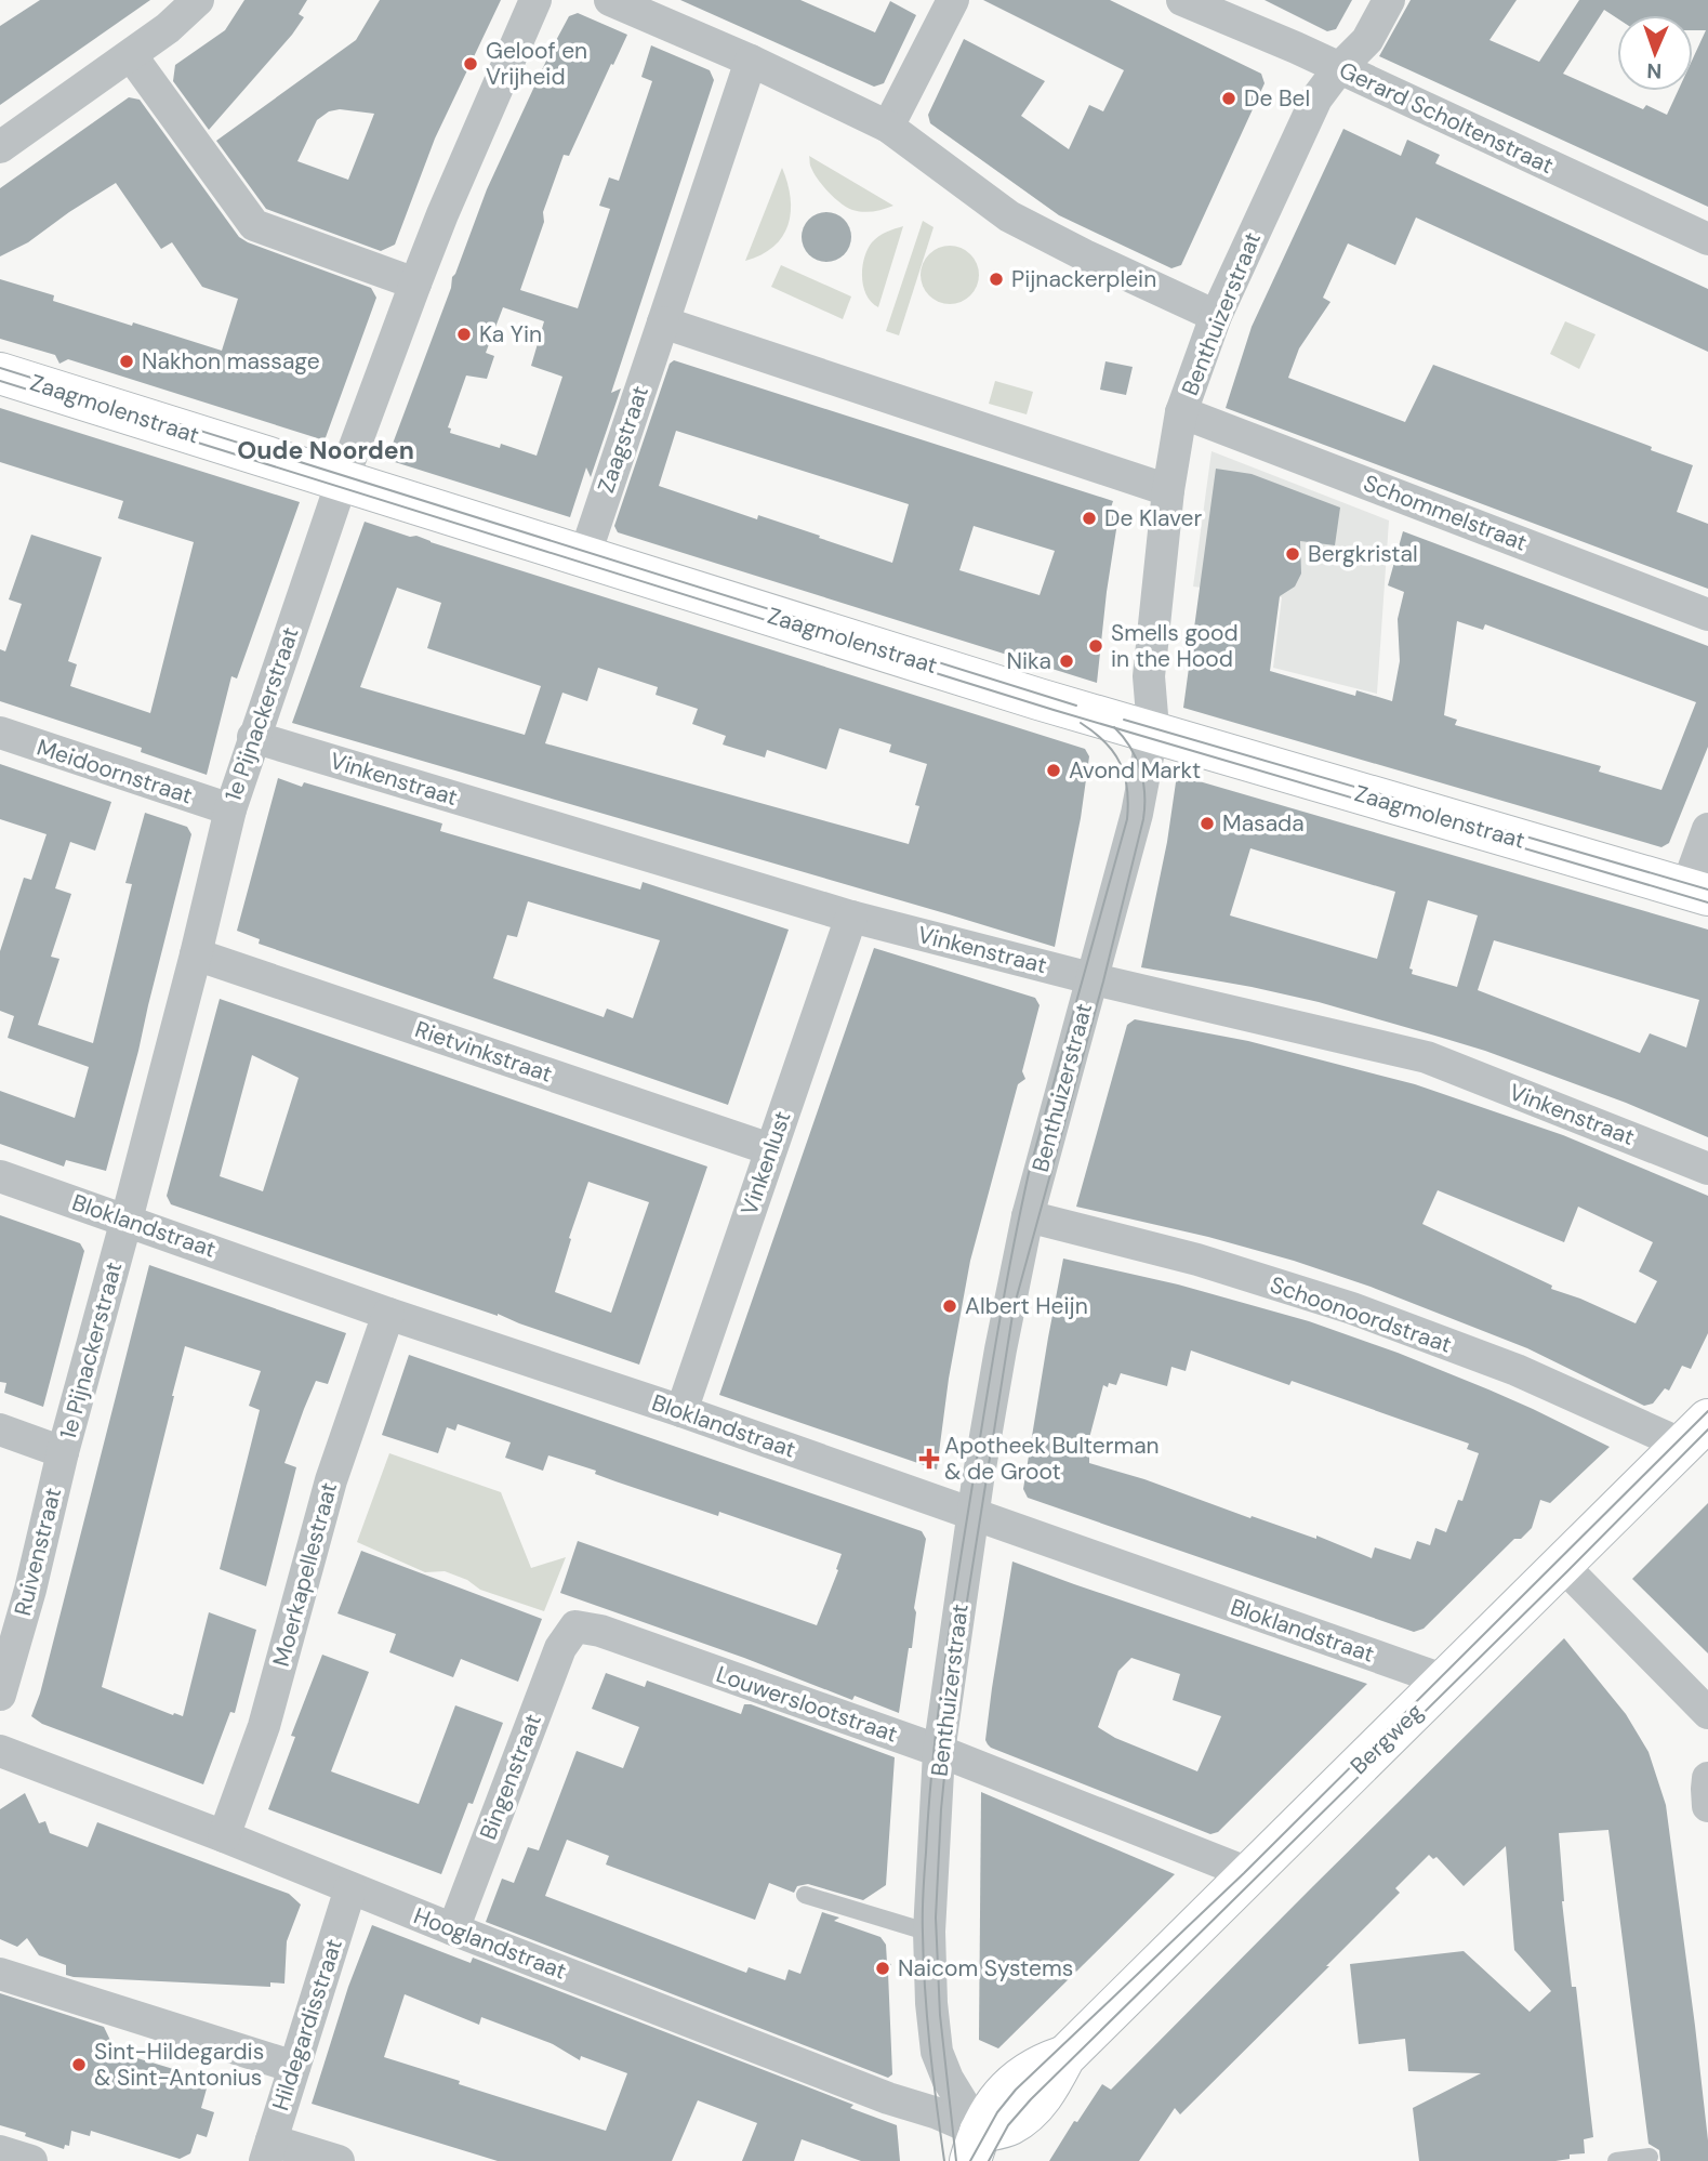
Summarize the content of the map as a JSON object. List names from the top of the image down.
{
  "streets": {
    "street": [
      "Gerard Scholtenstraat",
      "Benthuizerstraat",
      "Zaagmolenstraat",
      "Zaagstraat",
      "Schommelstraat",
      "1e Pijnackerstraat",
      "Meidoornstraat",
      "Vinkenstraat",
      "Rietvinkstraat",
      "Vinkenlust",
      "Bloklandstraat",
      "Schoonoordstraat",
      "Ruivenstraat",
      "Moerkapellestraat",
      "Louwerslootstraat",
      "Bergweg",
      "Bingenstraat",
      "Hooglandstraat",
      "Hildegardisstraat"
    ]
  },
  "crossings": [
    ["Gerard Scholtenstraat", "Benthuizerstraat"],
    ["Benthuizerstraat", "Zaagmolenstraat"],
    ["Benthuizerstraat", "Schommelstraat"],
    ["Benthuizerstraat", "Vinkenstraat"],
    ["Benthuizerstraat", "Bloklandstraat"],
    ["Benthuizerstraat", "Schoonoordstraat"],
    ["Benthuizerstraat", "Louwerslootstraat"],
    ["Benthuizerstraat", "Bergweg"],
    ["Benthuizerstraat", "Hooglandstraat"],
    ["Zaagmolenstraat", "Zaagstraat"],
    ["Zaagmolenstraat", "1e Pijnackerstraat"],
    ["1e Pijnackerstraat", "Meidoornstraat"],
    ["1e Pijnackerstraat", "Vinkenstraat"],
    ["1e Pijnackerstraat", "Rietvinkstraat"],
    ["1e Pijnackerstraat", "Bloklandstraat"],
    ["1e Pijnackerstraat", "Ruivenstraat"],
    ["Vinkenstraat", "Vinkenlust"],
    ["Rietvinkstraat", "Vinkenlust"],
    ["Vinkenlust", "Bloklandstraat"],
    ["Bloklandstraat", "Moerkapellestraat"],
    ["Bloklandstraat", "Bergweg"],
    ["Schoonoordstraat", "Bergweg"],
    ["Moerkapellestraat", "Hooglandstraat"],
    ["Louwerslootstraat", "Bergweg"],
    ["Louwerslootstraat", "Bingenstraat"],
    ["Bergweg", "Hooglandstraat"],
    ["Bingenstraat", "Hooglandstraat"],
    ["Hooglandstraat", "Hildegardisstraat"]
  ],
  "districts": ["Oude Noorden"],
  "places": {
    "other": [
      "Geloof en Vrijheid",
      "De Bel",
      "Pijnackerplein",
      "Ka Yin",
      "Nakhon massage",
      "De Klaver",
      "Bergkristal",
      "Smells good in the Hood",
      "Nika",
      "Avond Markt",
      "Masada",
      "Albert Heijn",
      "Naicom Systems",
      "Sint-Hildegardis & Sint-Antonius"
    ],
    "health": ["Apotheek Bulterman & de Groot"]
  },
  "north": "bottom"
}
